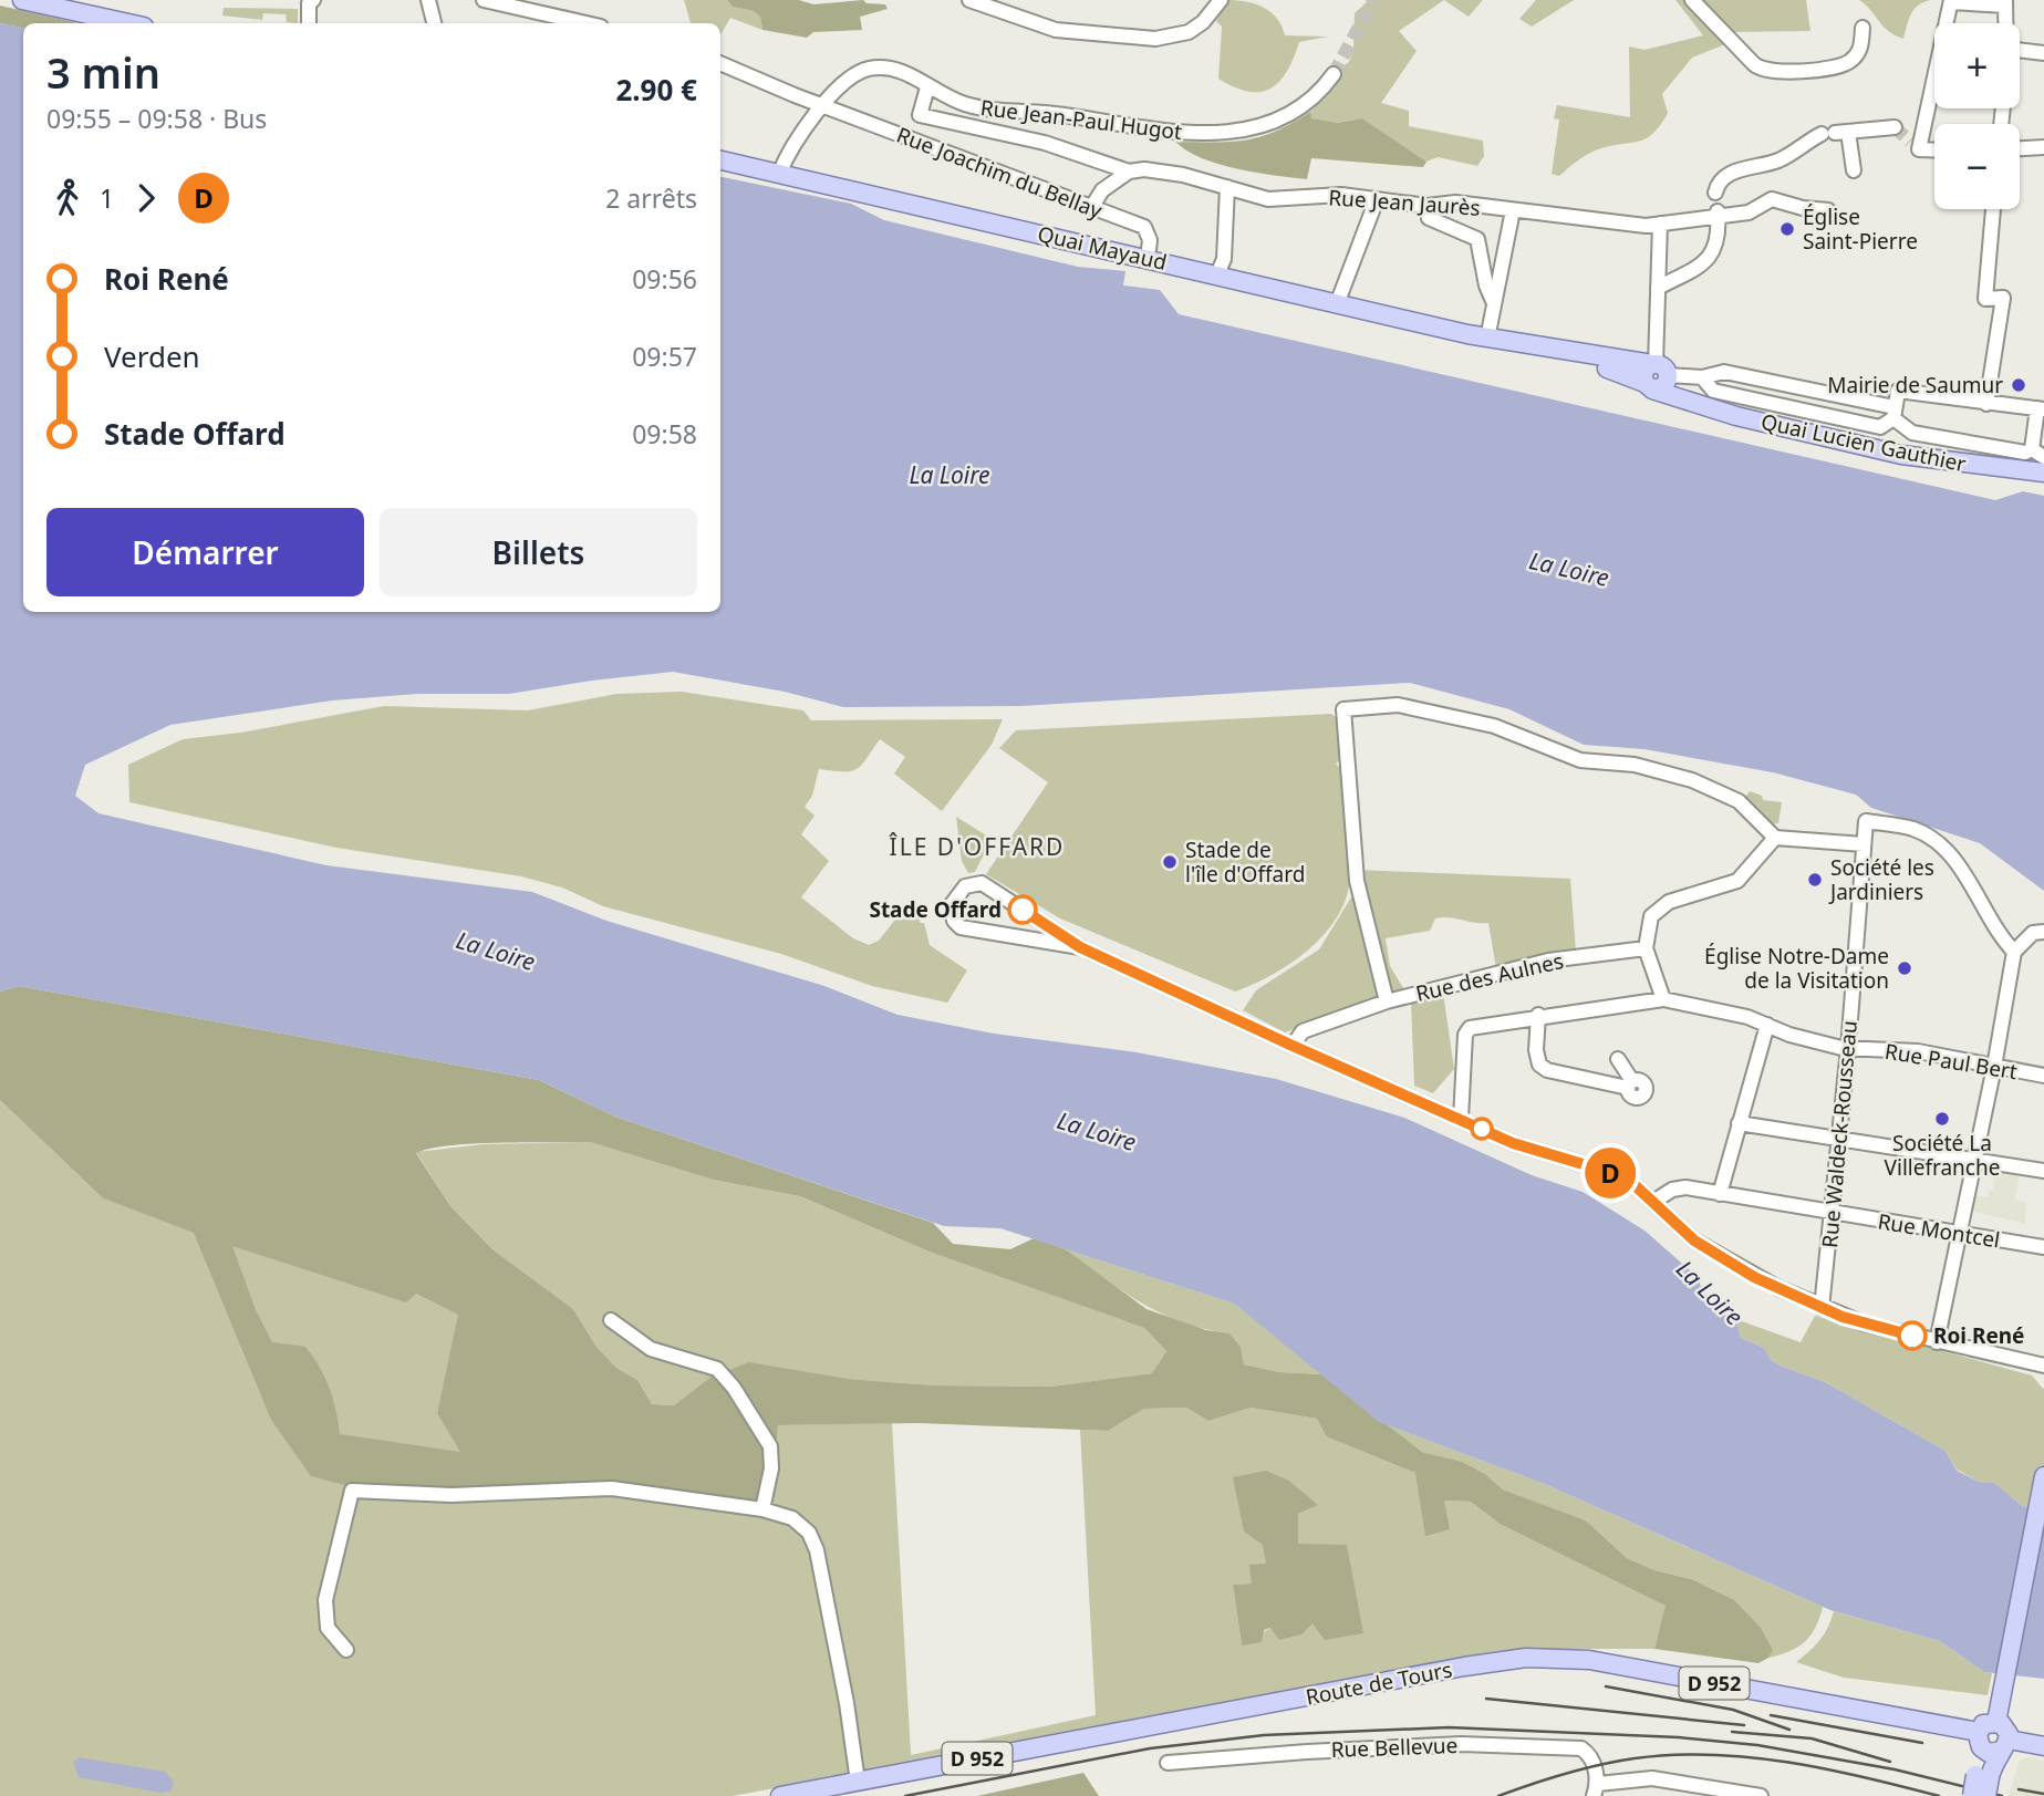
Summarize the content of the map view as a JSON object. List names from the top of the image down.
{
  "streets": {
    "main road": [
      "Quai Mayaud",
      "Quai Lucien Gauthier",
      "Route de Tours",
      "D 952"
    ],
    "street": [
      "Rue Jean-Paul Hugot",
      "Rue Joachim du Bellay",
      "Rue Jean Jaurès",
      "Rue des Aulnes",
      "Rue Paul Bert",
      "Rue Waldeck-Rousseau",
      "Rue Montcel",
      "Rue Bellevue"
    ]
  },
  "crossings": [
    ["Rue Jean-Paul Hugot", "Rue Joachim du Bellay"],
    ["Rue Jean-Paul Hugot", "Rue Jean Jaurès"],
    ["Rue Jean-Paul Hugot", "Quai Mayaud"],
    ["Rue Joachim du Bellay", "Quai Mayaud"],
    ["Quai Mayaud", "Quai Lucien Gauthier"],
    ["Rue Paul Bert", "Rue Waldeck-Rousseau"],
    ["Rue Waldeck-Rousseau", "Rue Montcel"]
  ],
  "districts": ["ÎLE D'OFFARD"],
  "water": ["La Loire"],
  "places": [
    "Église Saint-Pierre",
    "Mairie de Saumur",
    "Stade de l'île d'Offard",
    "Société les Jardiniers",
    "Stade Offard",
    "Église Notre-Dame de la Visitation",
    "Société La Villefranche",
    "Roi René"
  ],
  "lines": ["bus line D"],
  "page": {
    "on_map": "D",
    "map_buttons": ["+", "−"],
    "heading": ["3 min", "09:55 – 09:58 · Bus", "2.90 €"],
    "legs": ["1", "D", "2 arrêts"],
    "list": [
      {
        "name": "Roi René",
        "value": "09:56"
      },
      {
        "name": "Verden",
        "value": "09:57"
      },
      {
        "name": "Stade Offard",
        "value": "09:58"
      }
    ],
    "buttons": ["Démarrer", "Billets"]
  }
}
